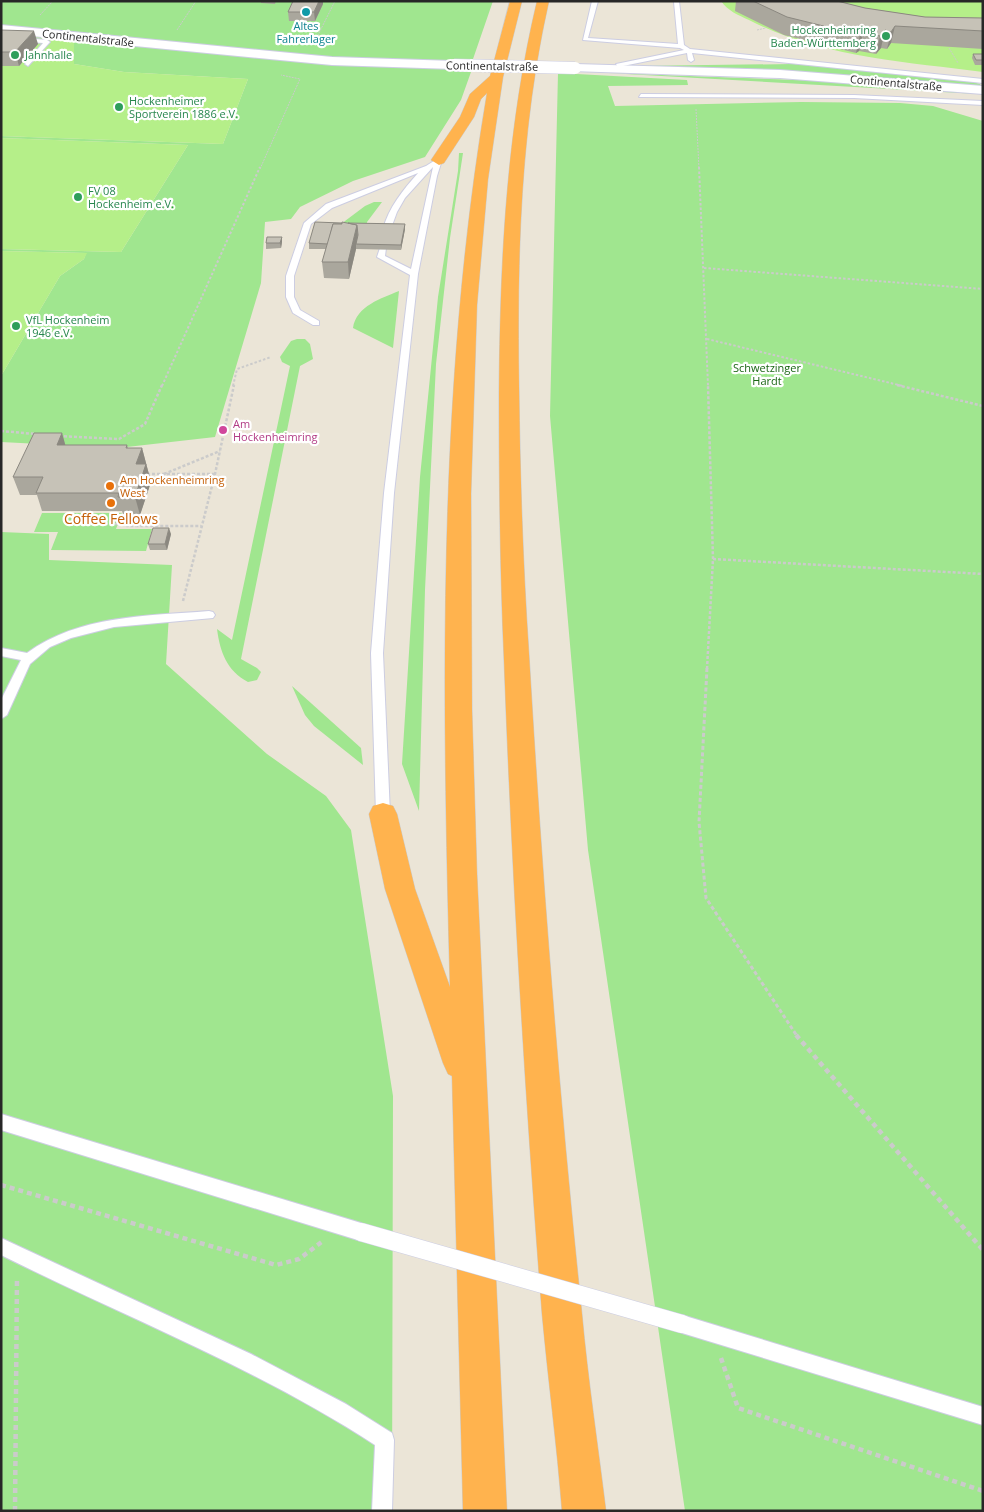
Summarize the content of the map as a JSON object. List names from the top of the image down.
{
  "streets": {
    "street": ["Continentalstraße"]
  },
  "parks": ["Schwetzinger Hardt"],
  "places": [
    "Altes Fahrerlager",
    "Hockenheimring Baden-Württemberg",
    "Jahnhalle",
    "Hockenheimer Sportverein 1886 e.V.",
    "FV 08 Hockenheim e.V.",
    "VfL Hockenheim 1946 e.V.",
    "Am Hockenheimring",
    "Am Hockenheimring West",
    "Coffee Fellows"
  ]
}
